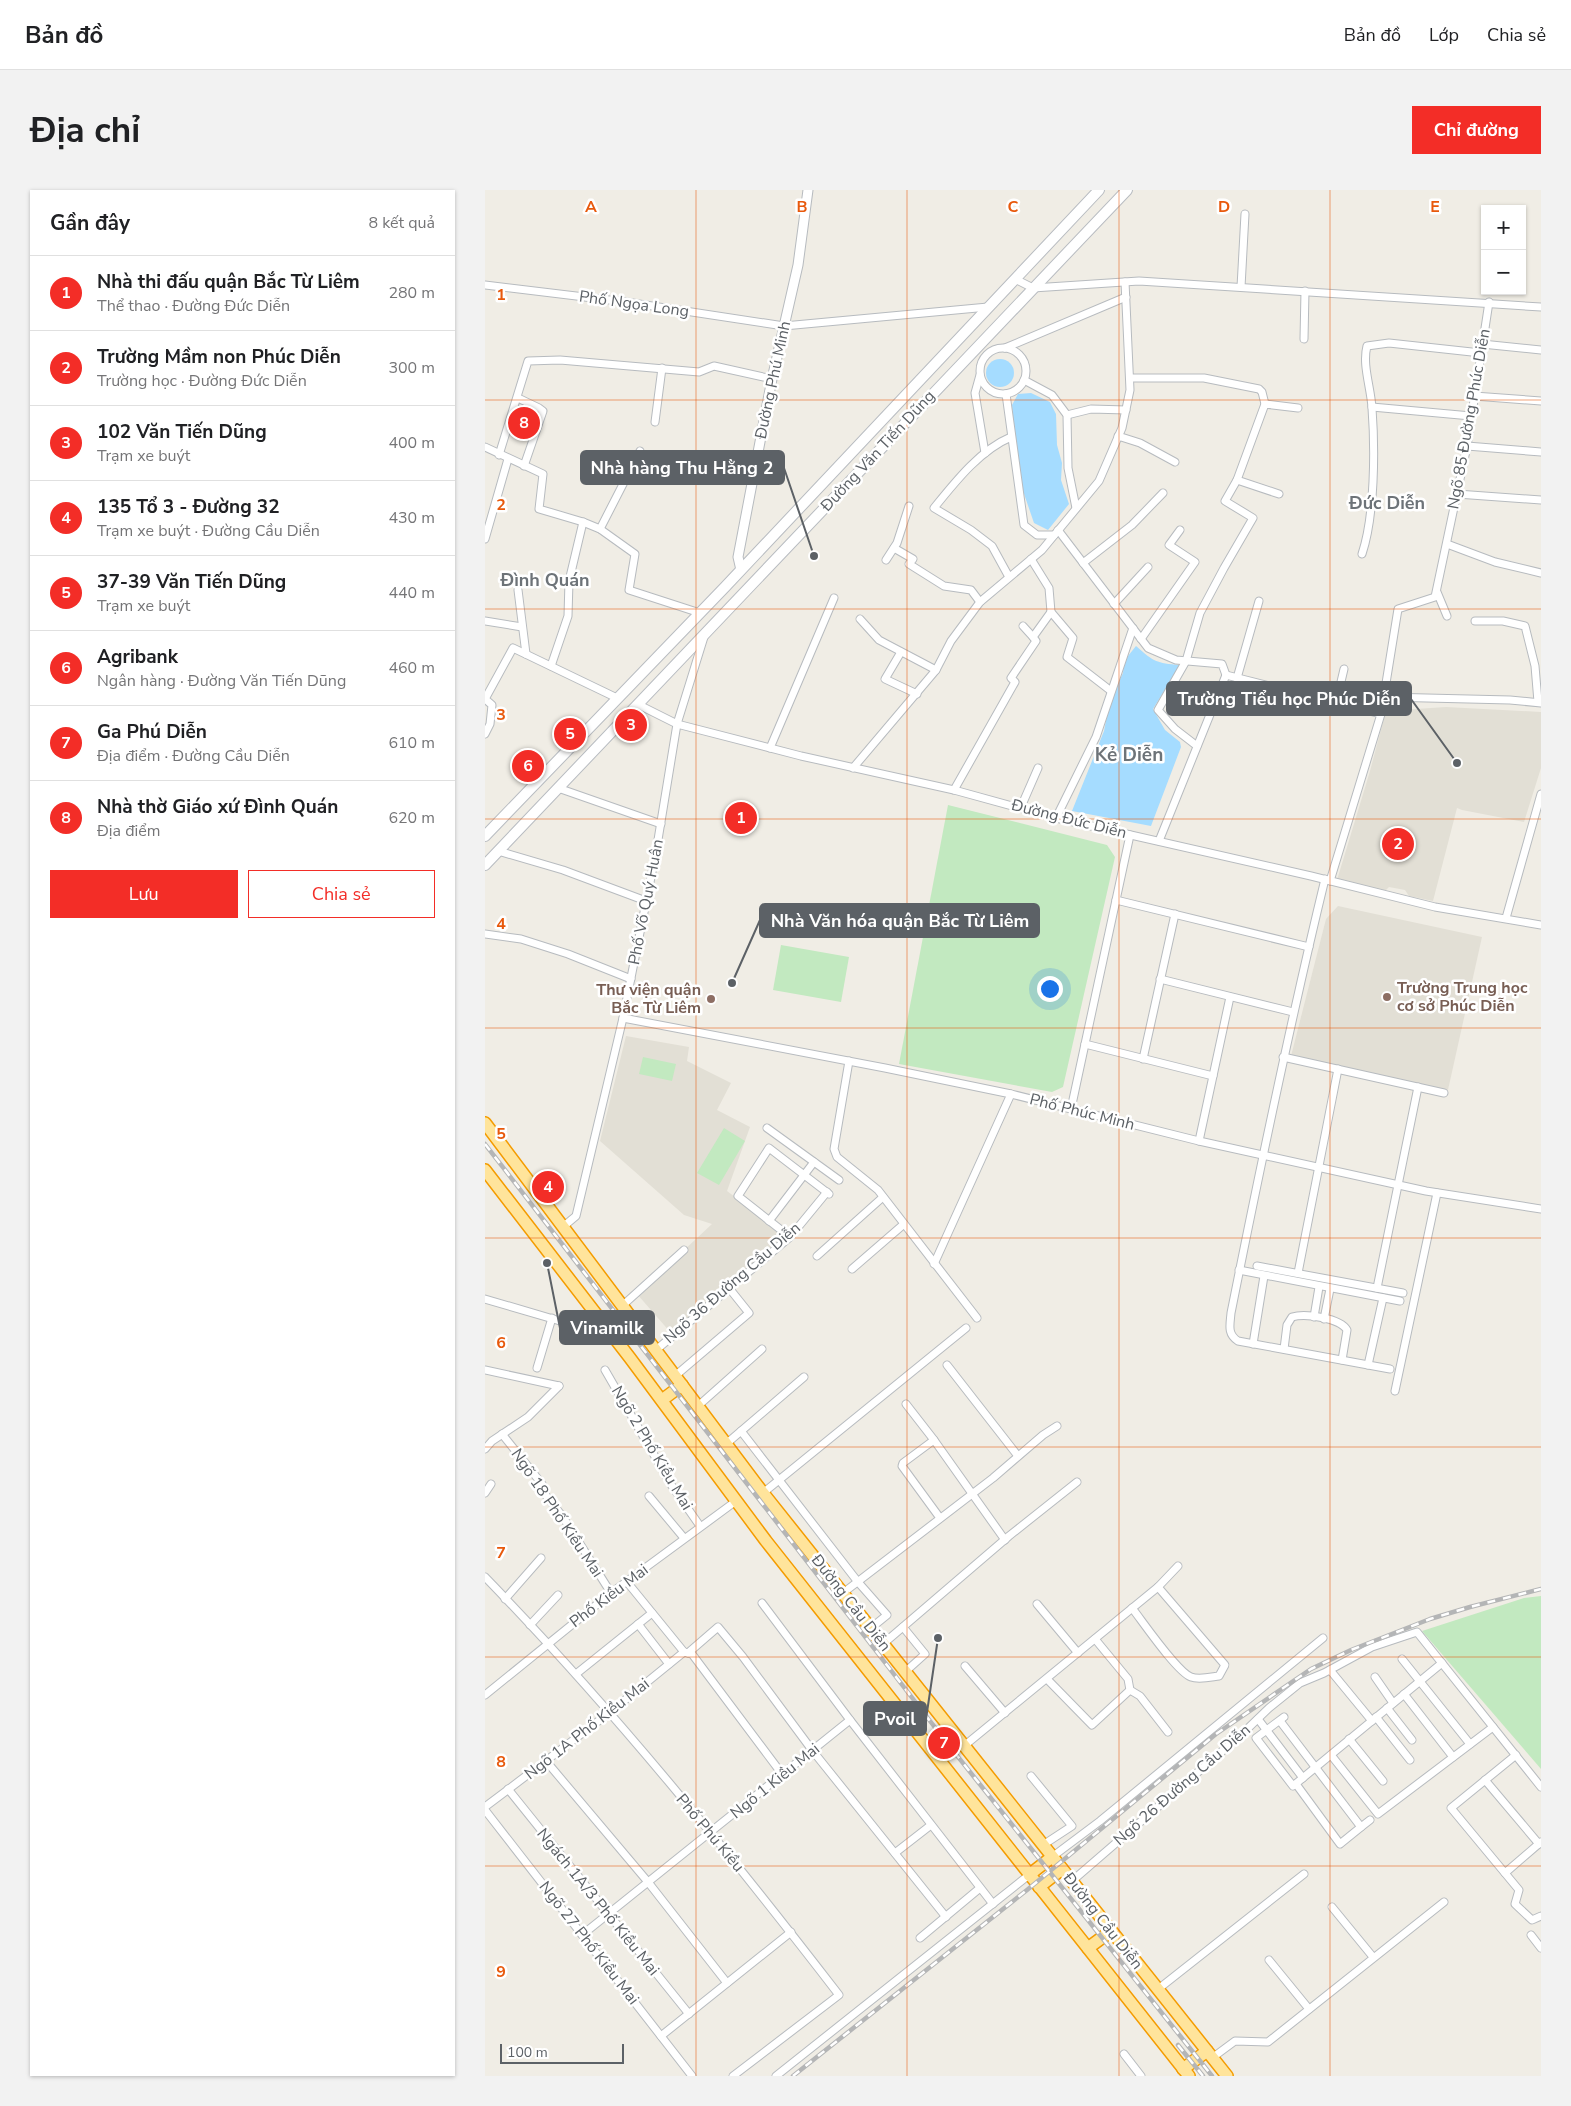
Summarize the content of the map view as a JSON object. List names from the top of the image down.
{
  "streets": {
    "highway": ["Đường Cầu Diễn"],
    "main road": ["Đường Văn Tiến Dũng"],
    "street": [
      "Phố Ngọa Long",
      "Đường Phú Minh",
      "Ngõ 85 Đường Phúc Diễn",
      "Đường Đức Diễn",
      "Phố Võ Quý Huân",
      "Phố Phúc Minh",
      "Ngõ 36 Đường Cầu Diễn",
      "Ngõ 2 Phố Kiều Mai",
      "Ngõ 18 Phố Kiều Mai",
      "Phố Kiều Mai",
      "Ngõ 1A Phố Kiều Mai",
      "Ngõ 1 Kiều Mai",
      "Ngõ 26 Đường Cầu Diễn",
      "Phố Phú Kiều",
      "Ngách 1A/3 Phố Kiều Mai",
      "Ngõ 27 Phố Kiều Mai"
    ]
  },
  "crossings": [
    ["Phố Ngọa Long", "Đường Phú Minh"],
    ["Phố Ngọa Long", "Đường Văn Tiến Dũng"],
    ["Đường Phú Minh", "Đường Văn Tiến Dũng"],
    ["Đường Văn Tiến Dũng", "Đường Đức Diễn"],
    ["Đường Văn Tiến Dũng", "Phố Võ Quý Huân"],
    ["Đường Đức Diễn", "Phố Võ Quý Huân"],
    ["Phố Võ Quý Huân", "Phố Phúc Minh"],
    ["Phố Võ Quý Huân", "Đường Cầu Diễn"],
    ["Ngõ 36 Đường Cầu Diễn", "Đường Cầu Diễn"],
    ["Ngõ 2 Phố Kiều Mai", "Phố Kiều Mai"],
    ["Ngõ 18 Phố Kiều Mai", "Phố Kiều Mai"],
    ["Phố Kiều Mai", "Đường Cầu Diễn"],
    ["Phố Kiều Mai", "Phố Phú Kiều"],
    ["Đường Cầu Diễn", "Ngõ 26 Đường Cầu Diễn"],
    ["Ngõ 1A Phố Kiều Mai", "Ngõ 1 Kiều Mai"],
    ["Ngõ 1A Phố Kiều Mai", "Phố Phú Kiều"],
    ["Ngõ 1A Phố Kiều Mai", "Ngách 1A/3 Phố Kiều Mai"],
    ["Ngõ 1A Phố Kiều Mai", "Ngõ 27 Phố Kiều Mai"],
    ["Ngõ 1 Kiều Mai", "Phố Phú Kiều"],
    ["Ngõ 1 Kiều Mai", "Ngách 1A/3 Phố Kiều Mai"],
    ["Ngõ 1 Kiều Mai", "Ngõ 27 Phố Kiều Mai"]
  ],
  "districts": ["Đức Diễn", "Đình Quán", "Kẻ Diễn"],
  "places": [
    "Nhà hàng Thu Hằng 2",
    "Trường Tiểu học Phúc Diễn",
    "Nhà Văn hóa quận Bắc Từ Liêm",
    "Trường Trung học cơ sở Phúc Diễn",
    "Thư viện quận Bắc Từ Liêm",
    "Vinamilk",
    "Pvoil"
  ],
  "scale_bar": "100 m",
  "page": {
    "header": "Bản đồ",
    "nav": ["Bản đồ", "Lớp", "Chia sẻ"],
    "buttons": [
      "Chỉ đường",
      ["Lưu", "Chia sẻ"]
    ],
    "title": "Địa chỉ",
    "heading": ["Gần đây", "8 kết quả"],
    "map_buttons": ["+", "−"],
    "list": [
      {
        "mark": "1",
        "name": "Nhà thi đấu quận Bắc Từ Liêm",
        "note": "Thể thao · Đường Đức Diễn",
        "value": "280 m"
      },
      {
        "mark": "2",
        "name": "Trường Mầm non Phúc Diễn",
        "note": "Trường học · Đường Đức Diễn",
        "value": "300 m"
      },
      {
        "mark": "3",
        "name": "102 Văn Tiến Dũng",
        "note": "Trạm xe buýt",
        "value": "400 m"
      },
      {
        "mark": "4",
        "name": "135 Tổ 3 - Đường 32",
        "note": "Trạm xe buýt · Đường Cầu Diễn",
        "value": "430 m"
      },
      {
        "mark": "5",
        "name": "37-39 Văn Tiến Dũng",
        "note": "Trạm xe buýt",
        "value": "440 m"
      },
      {
        "mark": "6",
        "name": "Agribank",
        "note": "Ngân hàng · Đường Văn Tiến Dũng",
        "value": "460 m"
      },
      {
        "mark": "7",
        "name": "Ga Phú Diễn",
        "note": "Địa điểm · Đường Cầu Diễn",
        "value": "610 m"
      },
      {
        "mark": "8",
        "name": "Nhà thờ Giáo xứ Đình Quán",
        "note": "Địa điểm",
        "value": "620 m"
      }
    ],
    "pins": [
      "8",
      "3",
      "5",
      "6",
      "1",
      "2",
      "4",
      "7"
    ],
    "scale": "100 m"
  },
  "grid": {
    "columns": [
      "A",
      "B",
      "C",
      "D",
      "E"
    ],
    "rows": [
      "1",
      "2",
      "3",
      "4",
      "5",
      "6",
      "7",
      "8",
      "9"
    ]
  }
}
